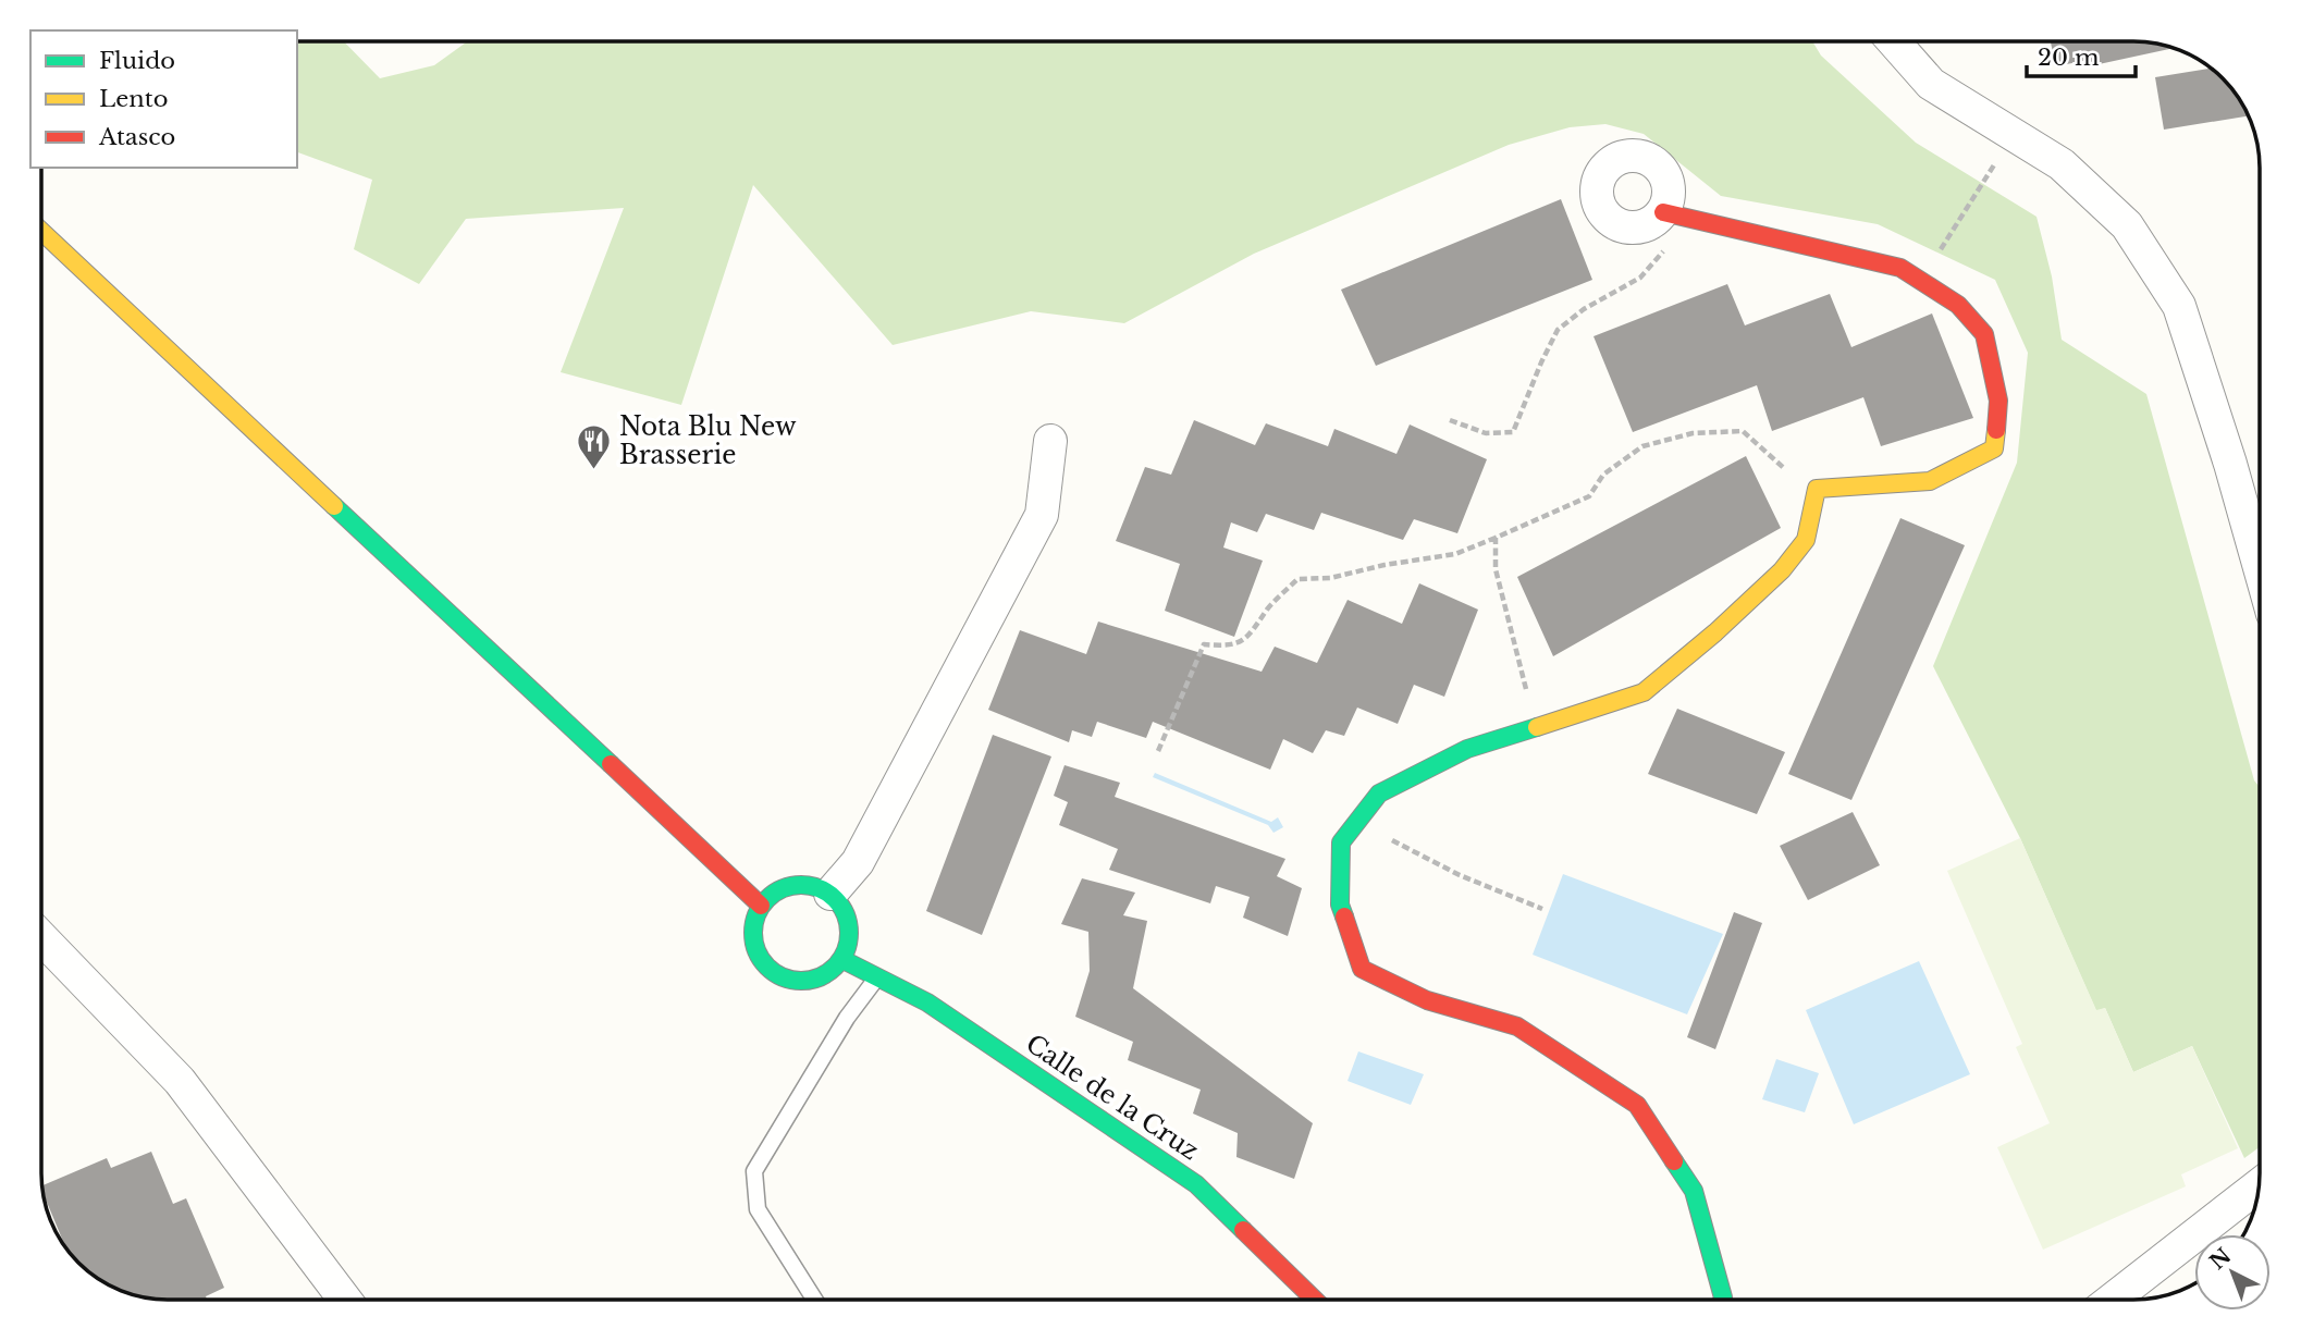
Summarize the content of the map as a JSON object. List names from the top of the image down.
{
  "streets": {
    "street": ["Calle de la Cruz"]
  },
  "places": {
    "restaurant": ["Nota Blu New Brasserie"]
  },
  "legend": ["Fluido", "Lento", "Atasco"],
  "scale_bar": "20 m",
  "north": "top left"
}
